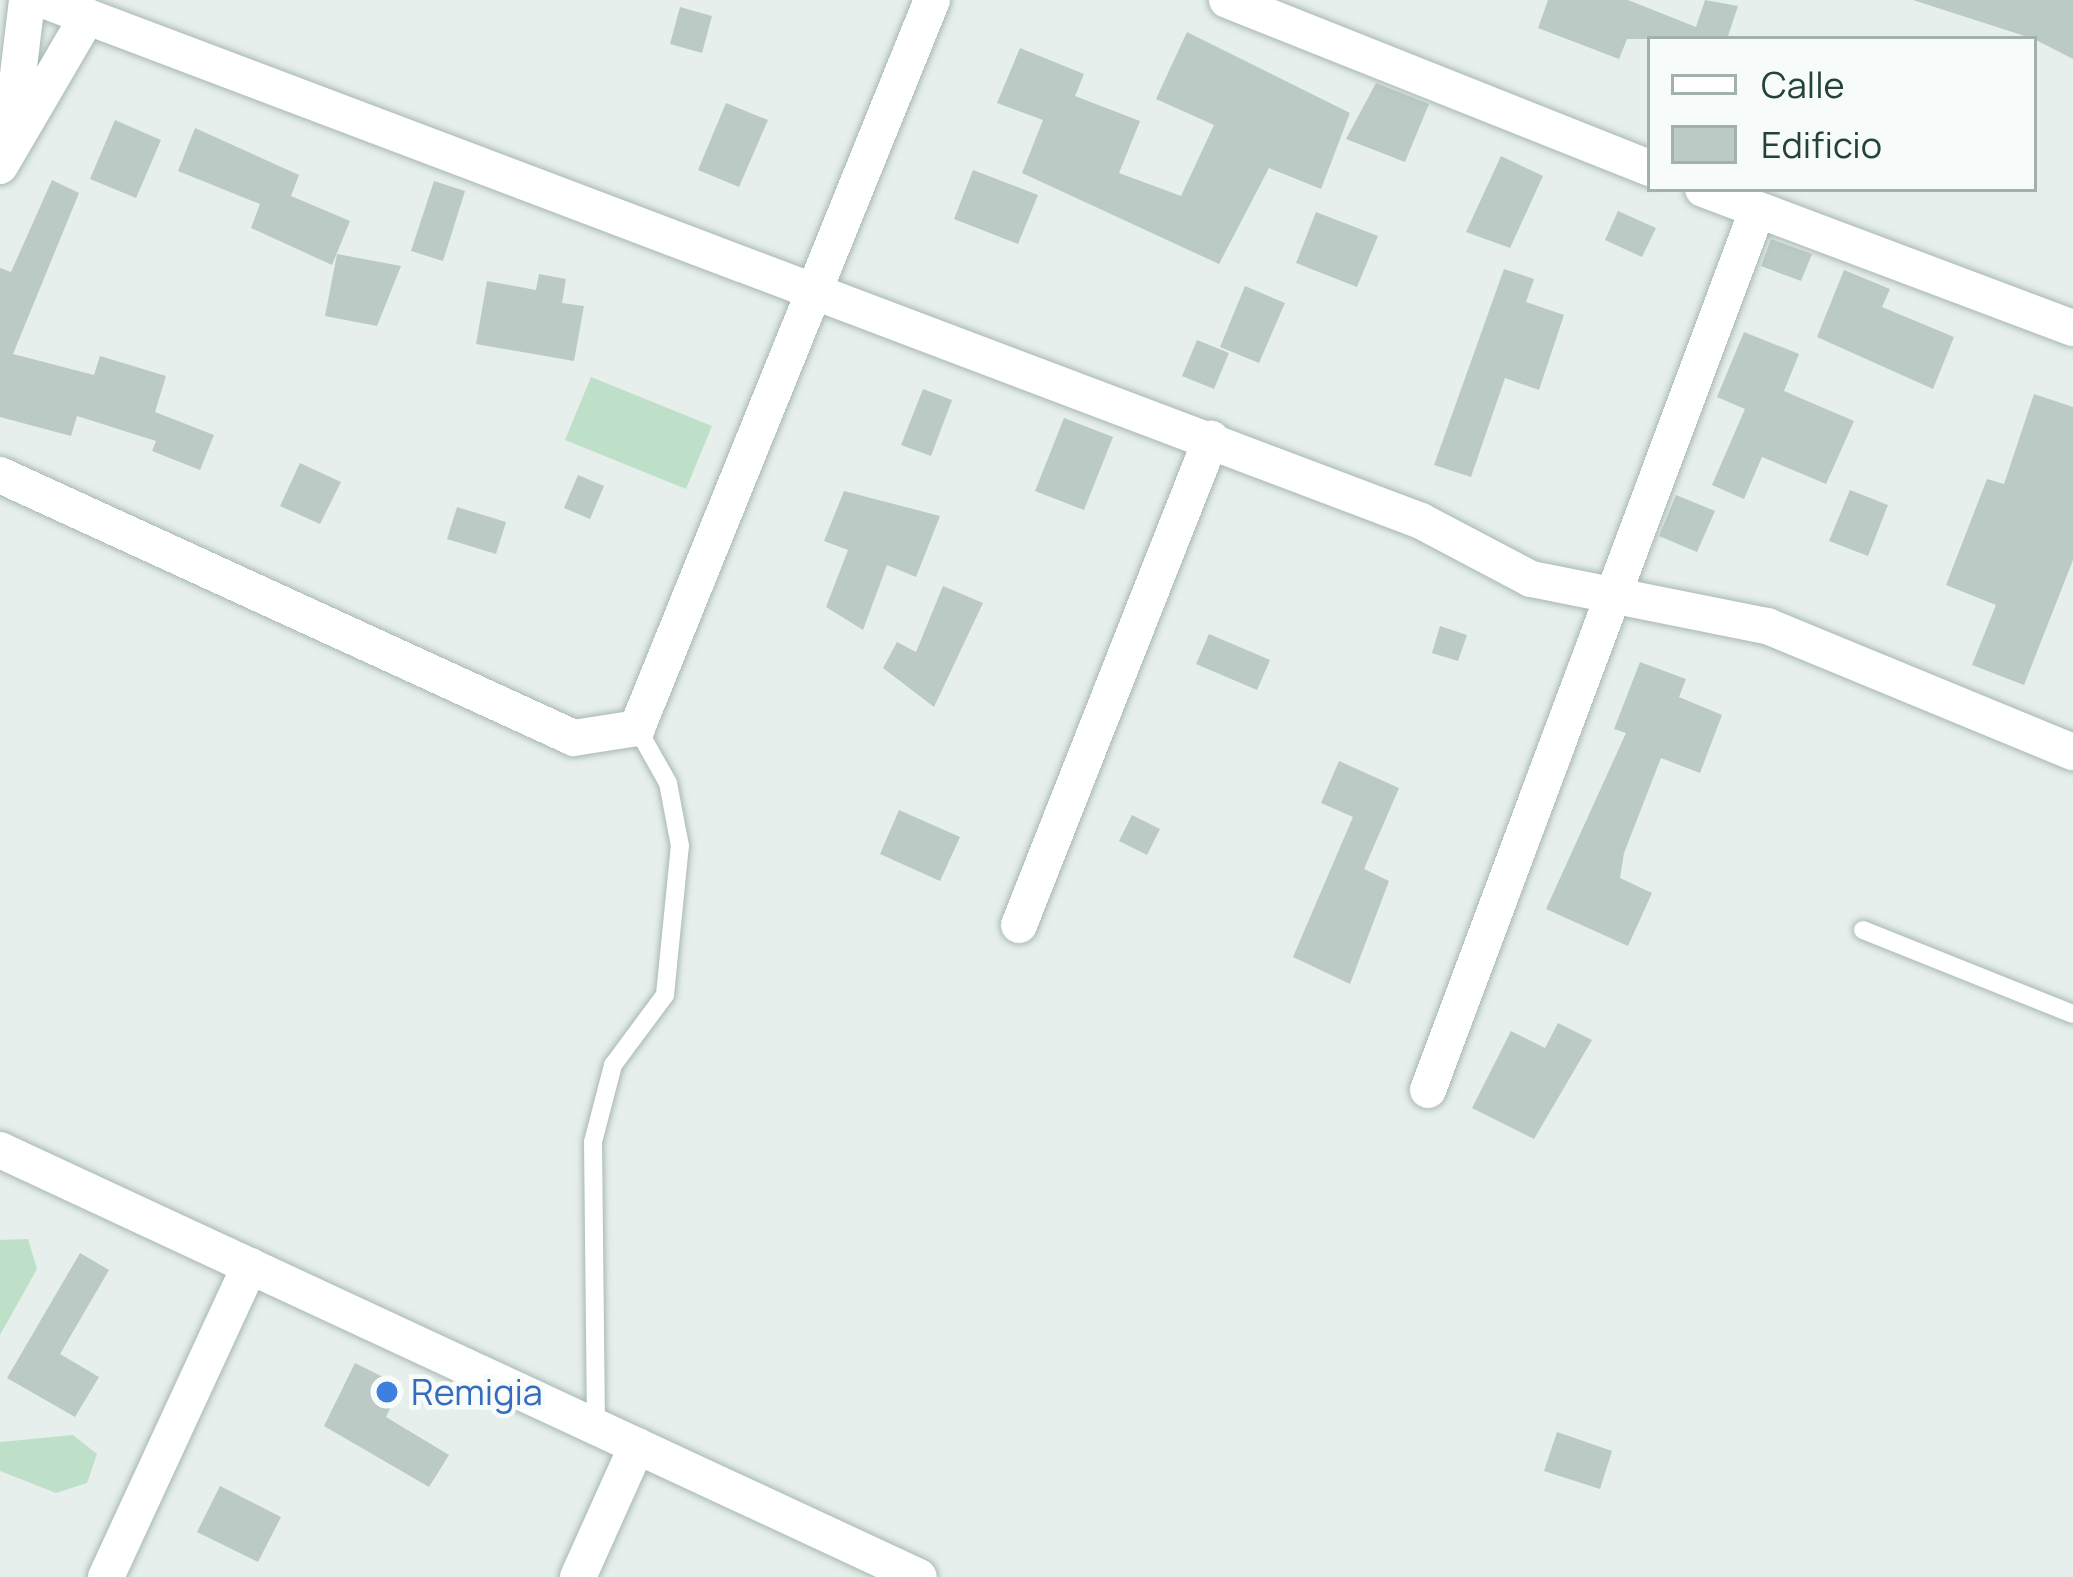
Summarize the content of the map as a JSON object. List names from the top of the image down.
{
  "places": ["Remigia"],
  "legend": ["Calle", "Edificio"]
}
